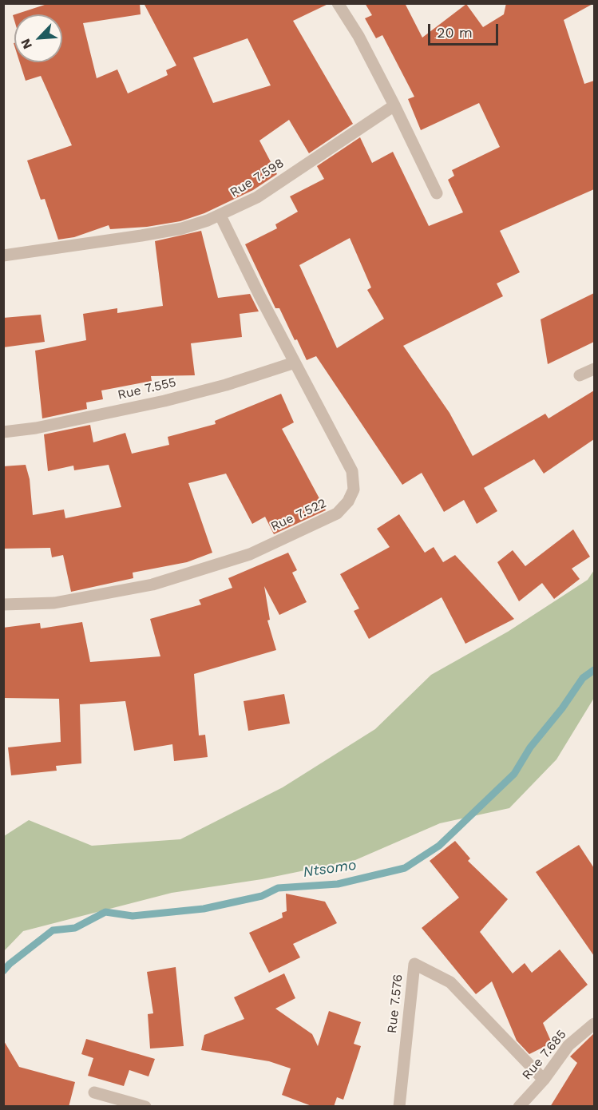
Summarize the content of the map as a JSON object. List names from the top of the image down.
{
  "streets": {
    "street": [
      "Rue 7.598",
      "Rue 7.555",
      "Rue 7.522",
      "Rue 7.576",
      "Rue 7.685"
    ]
  },
  "crossings": [
    ["Rue 7.598", "Rue 7.522"],
    ["Rue 7.555", "Rue 7.522"],
    ["Rue 7.576", "Rue 7.685"]
  ],
  "water": ["Ntsomo"],
  "scale_bar": "20 m",
  "north": "bottom left"
}
